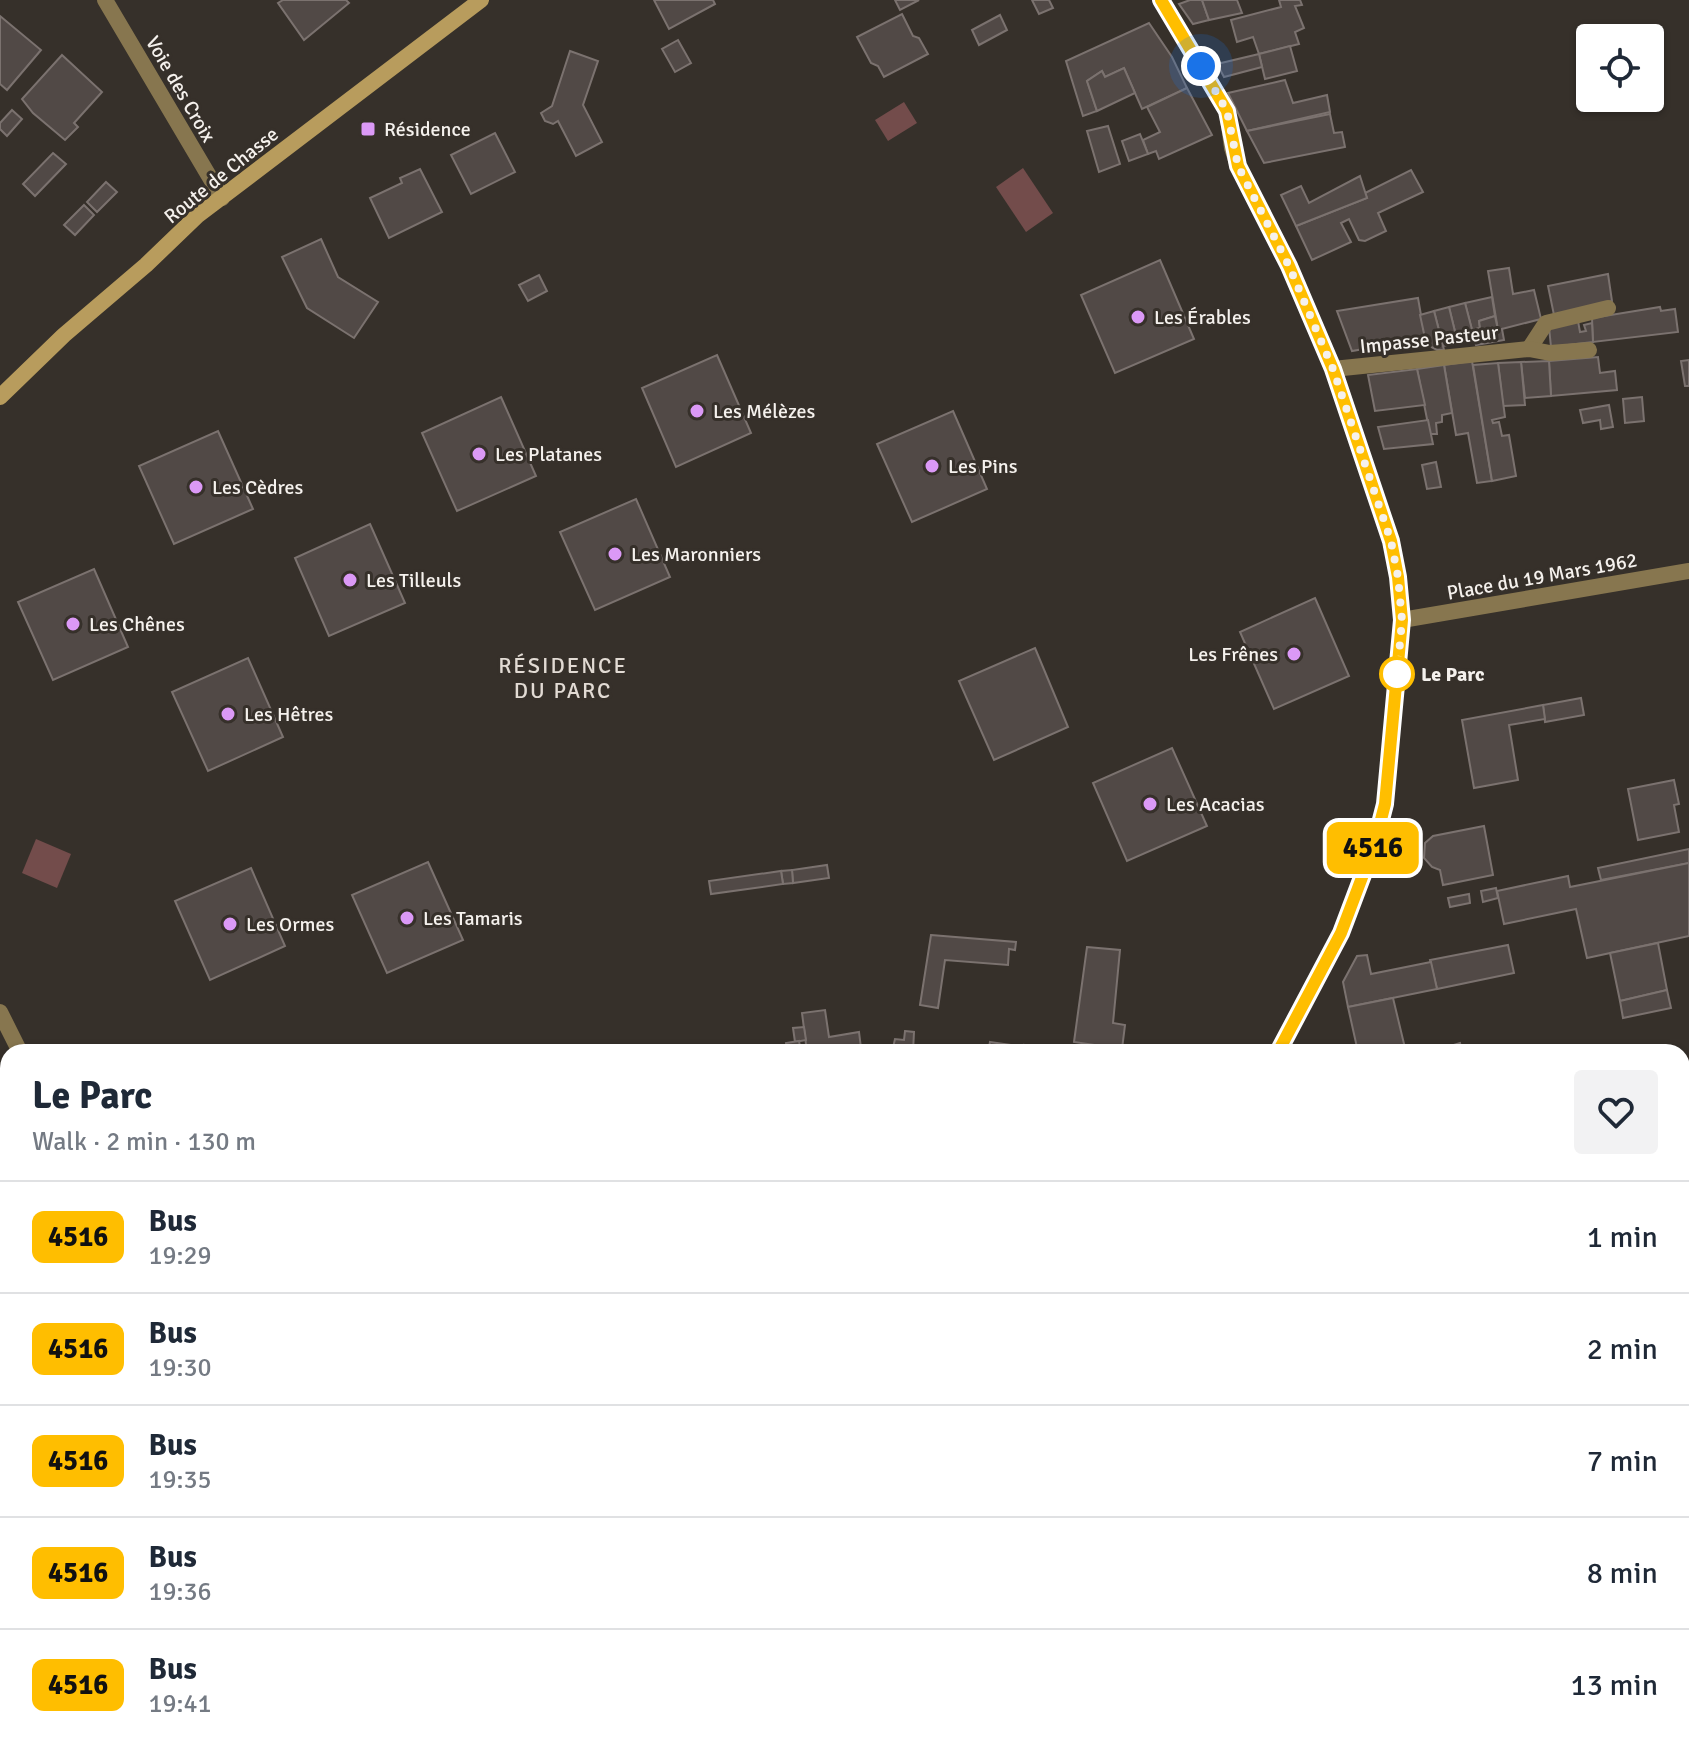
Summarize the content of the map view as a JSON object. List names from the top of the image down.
{
  "streets": {
    "main road": ["Route de Chasse"],
    "street": ["Voie des Croix", "Impasse Pasteur", "Place du 19 Mars 1962"]
  },
  "crossings": [
    ["Voie des Croix", "Route de Chasse"]
  ],
  "districts": ["RÉSIDENCE DU PARC"],
  "places": {
    "transit": ["Résidence"],
    "other": [
      "Les Érables",
      "Les Mélèzes",
      "Les Platanes",
      "Les Pins",
      "Les Cèdres",
      "Les Maronniers",
      "Les Tilleuls",
      "Les Chênes",
      "Les Frênes",
      "Le Parc",
      "Les Hêtres",
      "Les Acacias",
      "Les Tamaris",
      "Les Ormes"
    ]
  },
  "lines": ["bus line 4516"],
  "page": {
    "on_map": "4516",
    "heading": ["Le Parc", "Walk · 2 min · 130 m"],
    "list": [
      {
        "mark": "4516",
        "name": "Bus",
        "note": "19:29",
        "value": "1 min"
      },
      {
        "mark": "4516",
        "name": "Bus",
        "note": "19:30",
        "value": "2 min"
      },
      {
        "mark": "4516",
        "name": "Bus",
        "note": "19:35",
        "value": "7 min"
      },
      {
        "mark": "4516",
        "name": "Bus",
        "note": "19:36",
        "value": "8 min"
      },
      {
        "mark": "4516",
        "name": "Bus",
        "note": "19:41",
        "value": "13 min"
      }
    ]
  }
}
